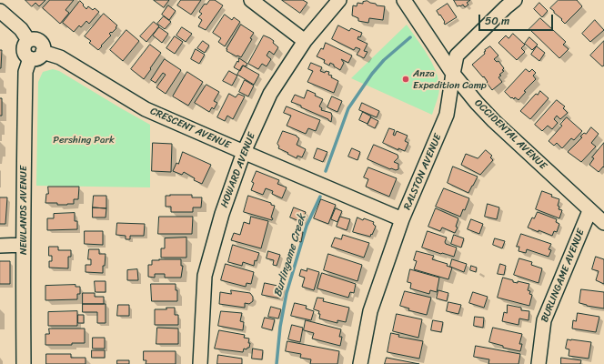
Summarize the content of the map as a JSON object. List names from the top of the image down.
{
  "streets": {
    "street": [
      "CRESCENT AVENUE",
      "OCCIDENTAL AVENUE",
      "HOWARD AVENUE",
      "RALSTON AVENUE",
      "NEWLANDS AVENUE",
      "BURLINGAME AVENUE"
    ]
  },
  "crossings": [
    ["CRESCENT AVENUE", "HOWARD AVENUE"],
    ["CRESCENT AVENUE", "RALSTON AVENUE"],
    ["CRESCENT AVENUE", "NEWLANDS AVENUE"],
    ["OCCIDENTAL AVENUE", "RALSTON AVENUE"],
    ["OCCIDENTAL AVENUE", "BURLINGAME AVENUE"]
  ],
  "water": ["Burlingame Creek"],
  "parks": ["Pershing Park"],
  "places": ["Anza Expedition Camp"],
  "scale_bar": "50 m"
}
